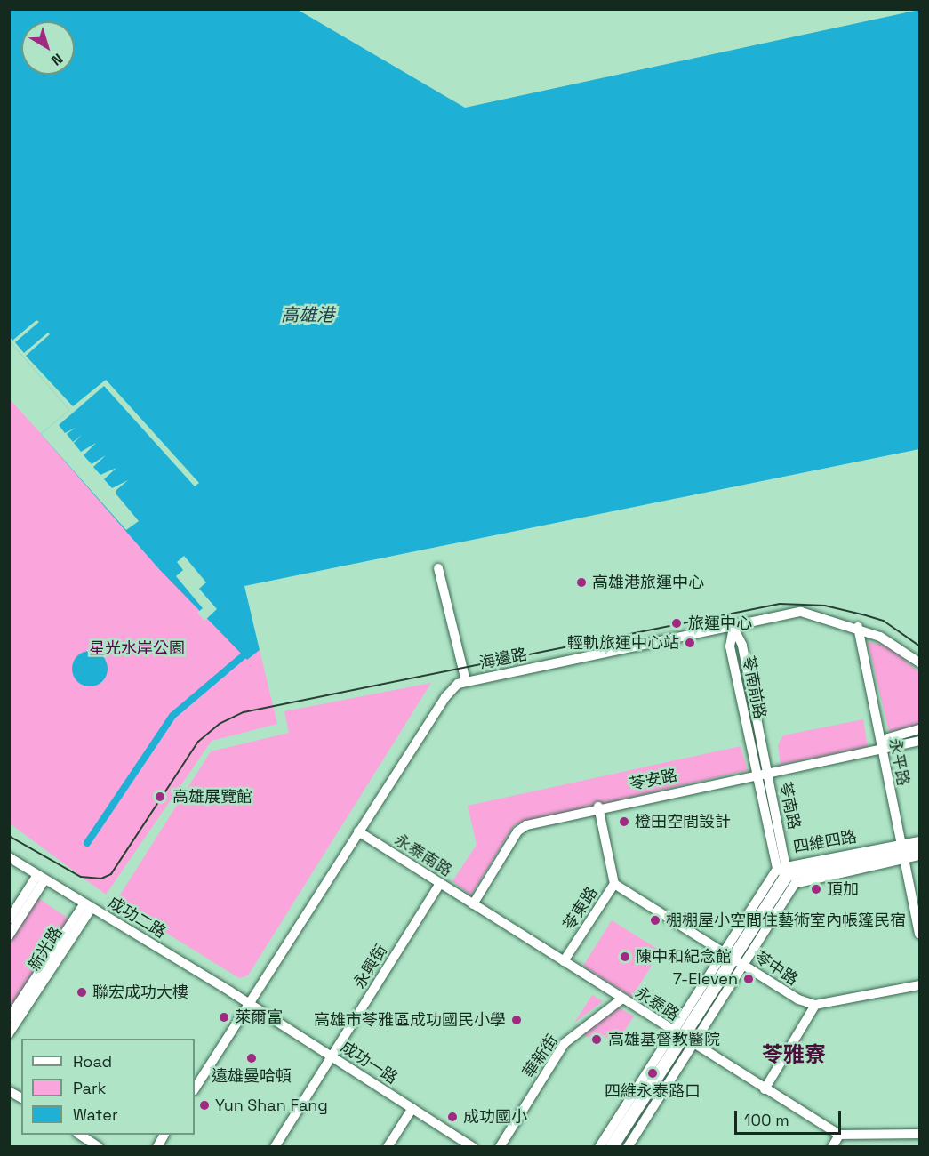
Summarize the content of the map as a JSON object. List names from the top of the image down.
{
  "streets": {
    "main road": ["四維四路"],
    "street": [
      "海邊路",
      "苓南前路",
      "永平路",
      "苓安路",
      "苓南路",
      "永泰南路",
      "苓東路",
      "成功二路",
      "新光路",
      "永興街",
      "苓中路",
      "永泰路",
      "華新街",
      "成功一路"
    ]
  },
  "crossings": [
    ["海邊路", "苓南前路"],
    ["海邊路", "永平路"],
    ["海邊路", "永泰南路"],
    ["海邊路", "成功二路"],
    ["海邊路", "成功一路"],
    ["苓南前路", "苓安路"],
    ["苓南前路", "苓南路"],
    ["永平路", "苓安路"],
    ["永平路", "四維四路"],
    ["苓安路", "苓南路"],
    ["苓安路", "永泰南路"],
    ["苓安路", "苓東路"],
    ["苓安路", "永泰路"],
    ["苓南路", "四維四路"],
    ["四維四路", "苓中路"],
    ["四維四路", "永泰路"],
    ["永泰南路", "永興街"],
    ["永泰南路", "永泰路"],
    ["苓東路", "苓中路"],
    ["苓東路", "永泰路"],
    ["成功二路", "新光路"],
    ["成功二路", "成功一路"],
    ["永興街", "成功一路"],
    ["永泰路", "華新街"]
  ],
  "districts": ["苓雅寮"],
  "water": ["高雄港"],
  "parks": ["星光水岸公園"],
  "places": [
    "高雄港旅運中心",
    "旅運中心",
    "輕軌旅運中心站",
    "高雄展覽館",
    "橙田空間設計",
    "頂加",
    "棚棚屋小空間住藝術室內帳篷民宿",
    "陳中和紀念館",
    "7-Eleven",
    "聯宏成功大樓",
    "萊爾富",
    "高雄市苓雅區成功國民小學",
    "高雄基督教醫院",
    "遠雄曼哈頓",
    "四維永泰路口",
    "Yun Shan Fang",
    "成功國小"
  ],
  "legend": ["Road", "Park", "Water"],
  "scale_bar": "100 m",
  "north": "bottom right"
}
